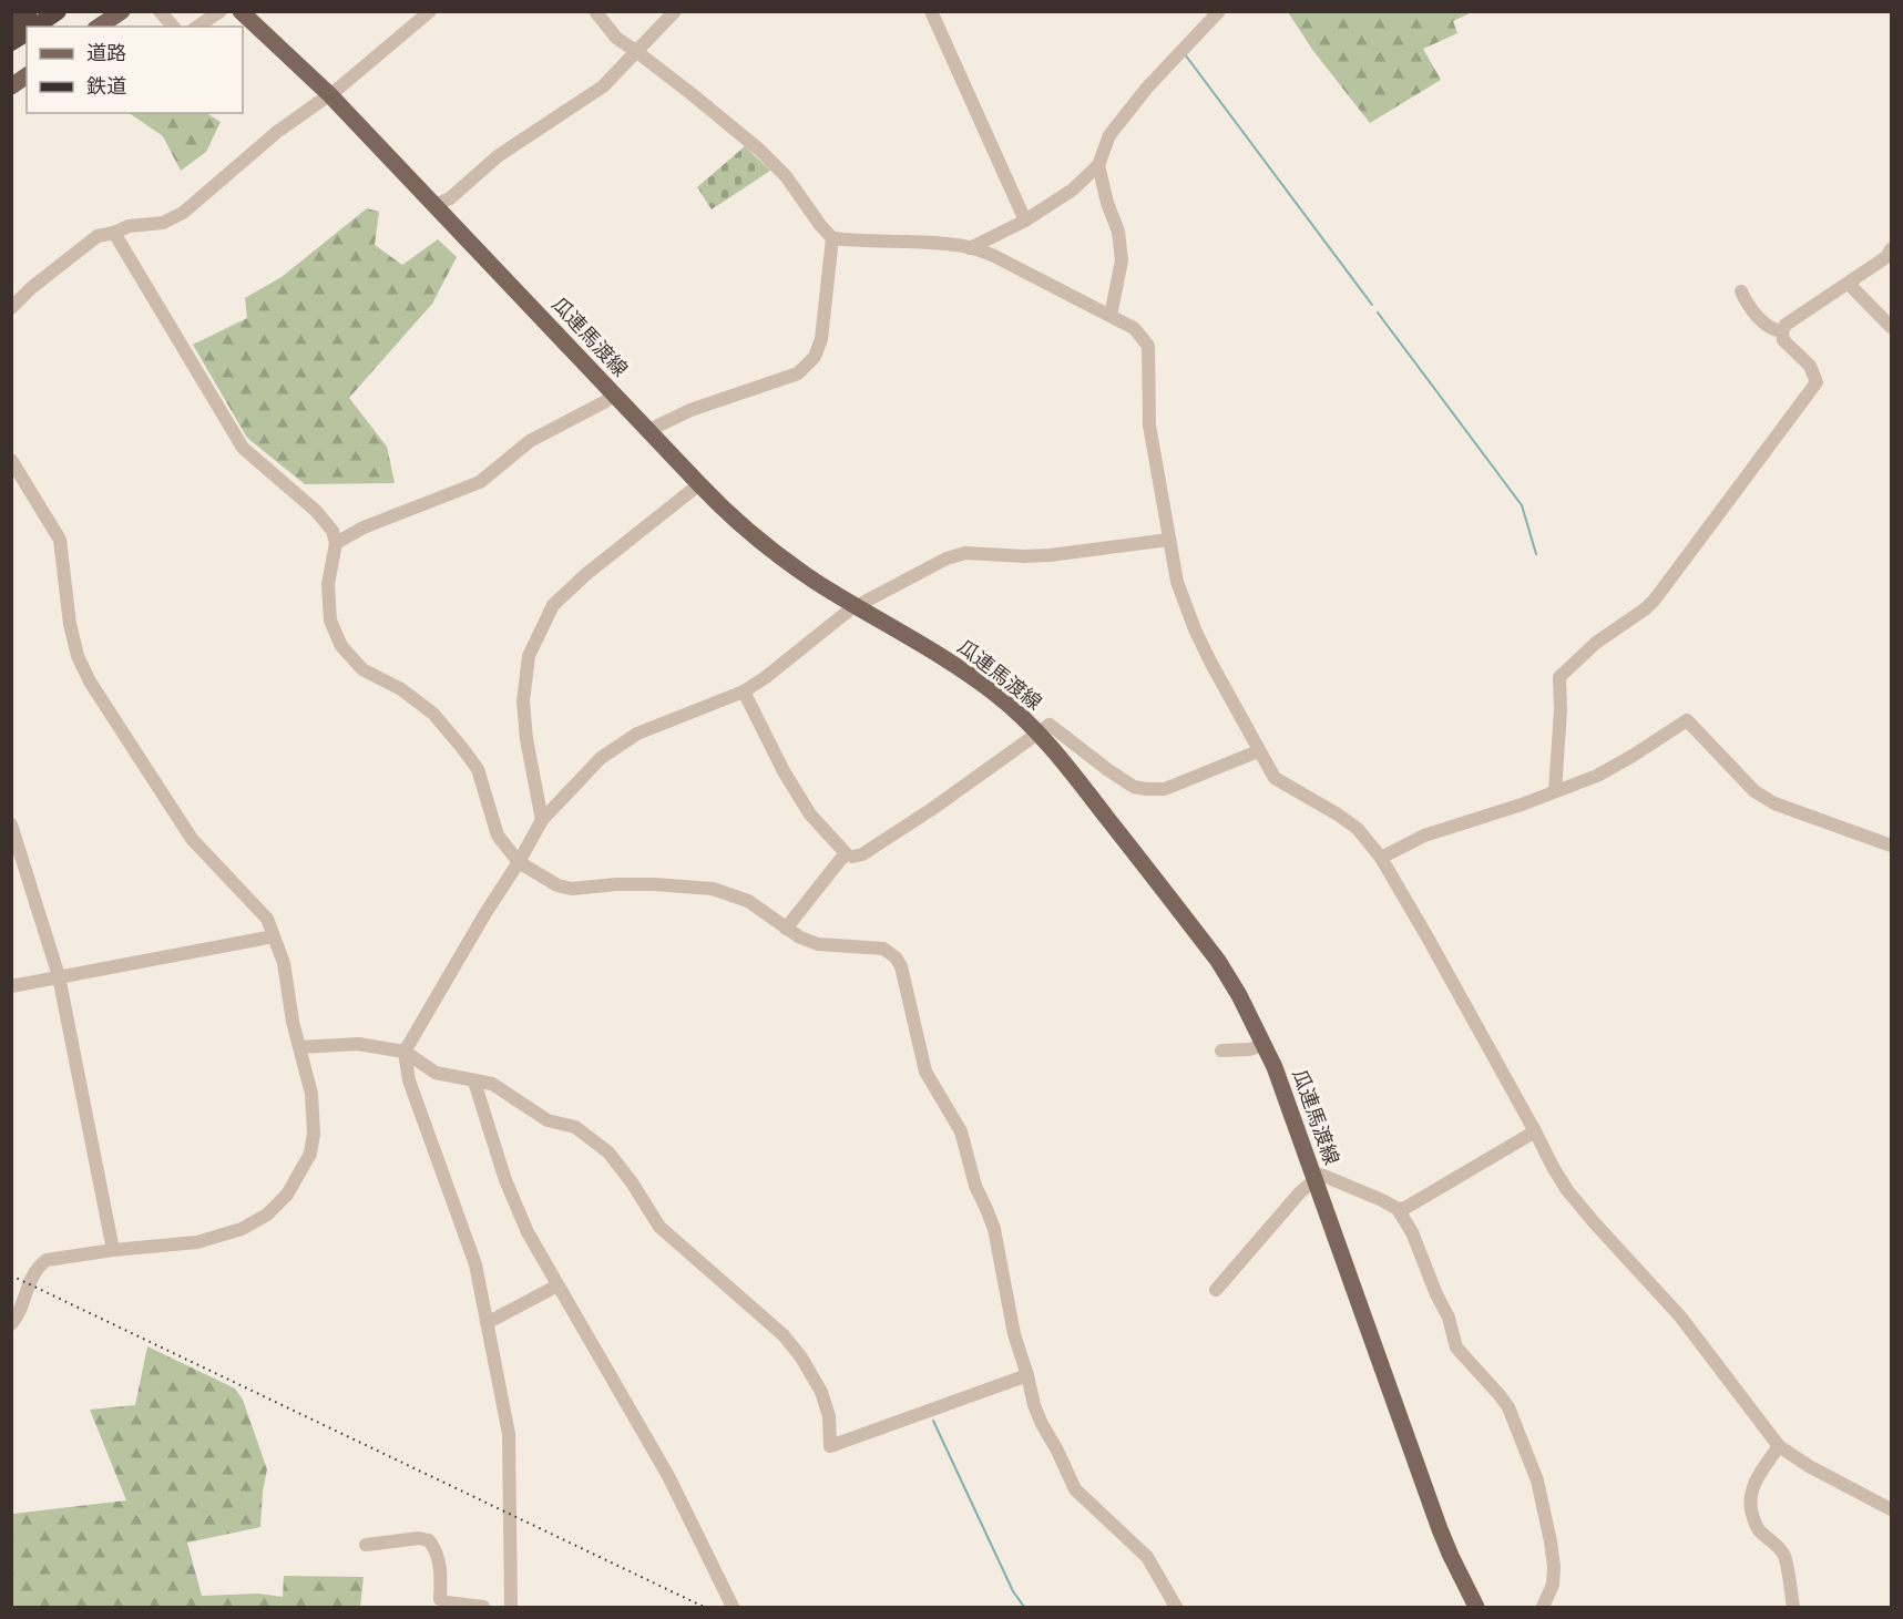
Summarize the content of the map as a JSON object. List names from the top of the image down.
{
  "streets": {
    "main road": ["瓜連馬渡線"]
  },
  "legend": ["道路", "鉄道"]
}
